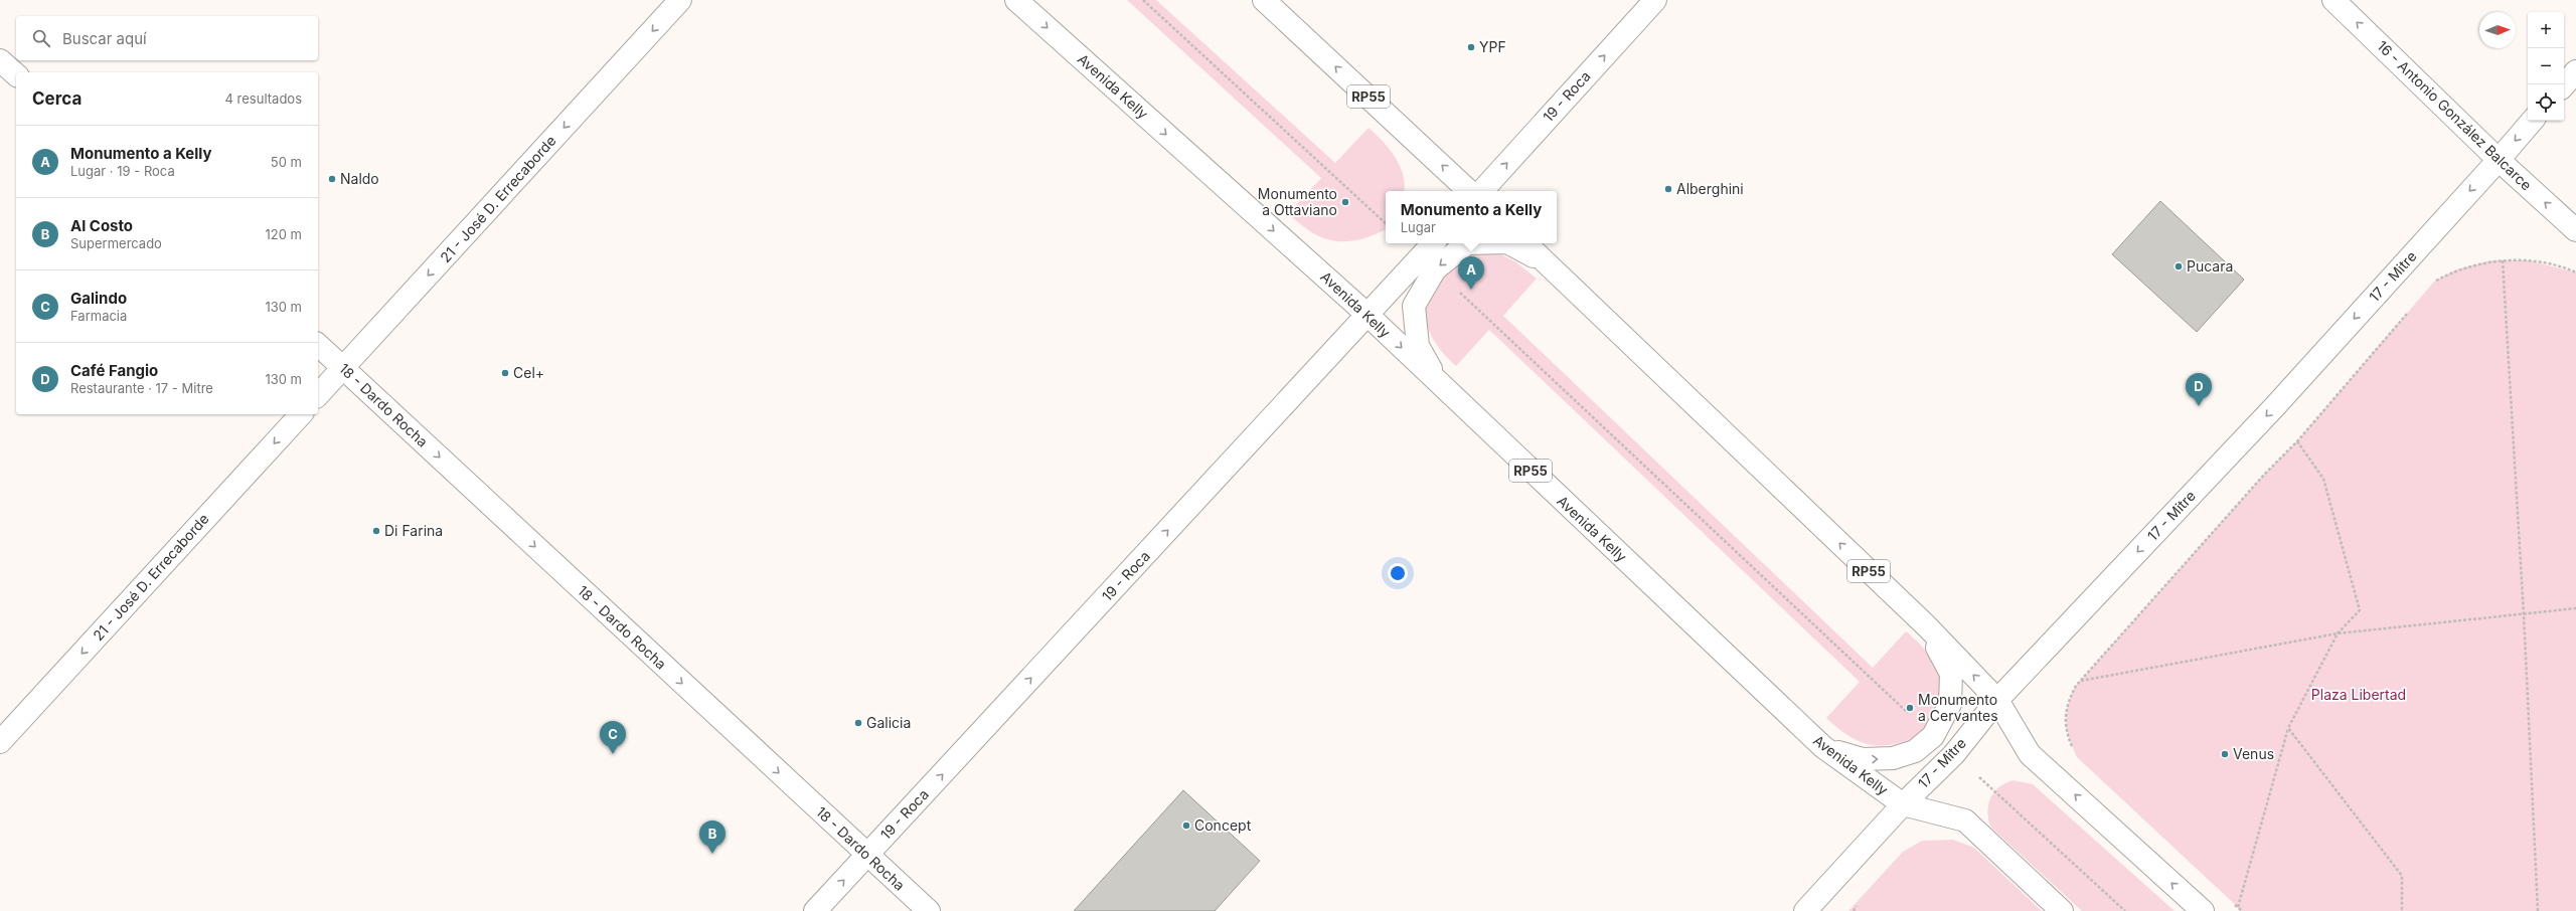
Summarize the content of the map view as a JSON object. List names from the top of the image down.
{
  "streets": {
    "street": [
      "Avenida Kelly",
      "RP55",
      "19 - Roca",
      "16 - Antonio González Balcarce",
      "21 - José D. Errecaborde",
      "17 - Mitre",
      "18 - Dardo Rocha"
    ]
  },
  "crossings": [
    ["Avenida Kelly", "19 - Roca"],
    ["Avenida Kelly", "17 - Mitre"],
    ["RP55", "17 - Mitre"],
    ["19 - Roca", "18 - Dardo Rocha"],
    ["16 - Antonio González Balcarce", "17 - Mitre"],
    ["21 - José D. Errecaborde", "18 - Dardo Rocha"]
  ],
  "one_way": [
    "19 - Roca",
    "16 - Antonio González Balcarce",
    "21 - José D. Errecaborde",
    "17 - Mitre",
    "18 - Dardo Rocha"
  ],
  "parks": ["Plaza Libertad"],
  "places": [
    "YPF",
    "Naldo",
    "Alberghini",
    "Monumento a Ottaviano",
    "Pucara",
    "Cel+",
    "Di Farina",
    "Monumento a Cervantes",
    "Galicia",
    "Venus",
    "Concept"
  ],
  "north": "right",
  "page": {
    "map_buttons": ["+", "−"],
    "search": "Buscar aquí",
    "heading": ["Cerca", "4 resultados"],
    "list": [
      {
        "mark": "A",
        "name": "Monumento a Kelly",
        "note": "Lugar · 19 - Roca",
        "value": "50 m"
      },
      {
        "mark": "B",
        "name": "Al Costo",
        "note": "Supermercado",
        "value": "120 m"
      },
      {
        "mark": "C",
        "name": "Galindo",
        "note": "Farmacia",
        "value": "130 m"
      },
      {
        "mark": "D",
        "name": "Café Fangio",
        "note": "Restaurante · 17 - Mitre",
        "value": "130 m"
      }
    ],
    "popup": ["Monumento a Kelly", "Lugar"],
    "pins": [
      "A",
      "D",
      "C",
      "B"
    ]
  }
}
